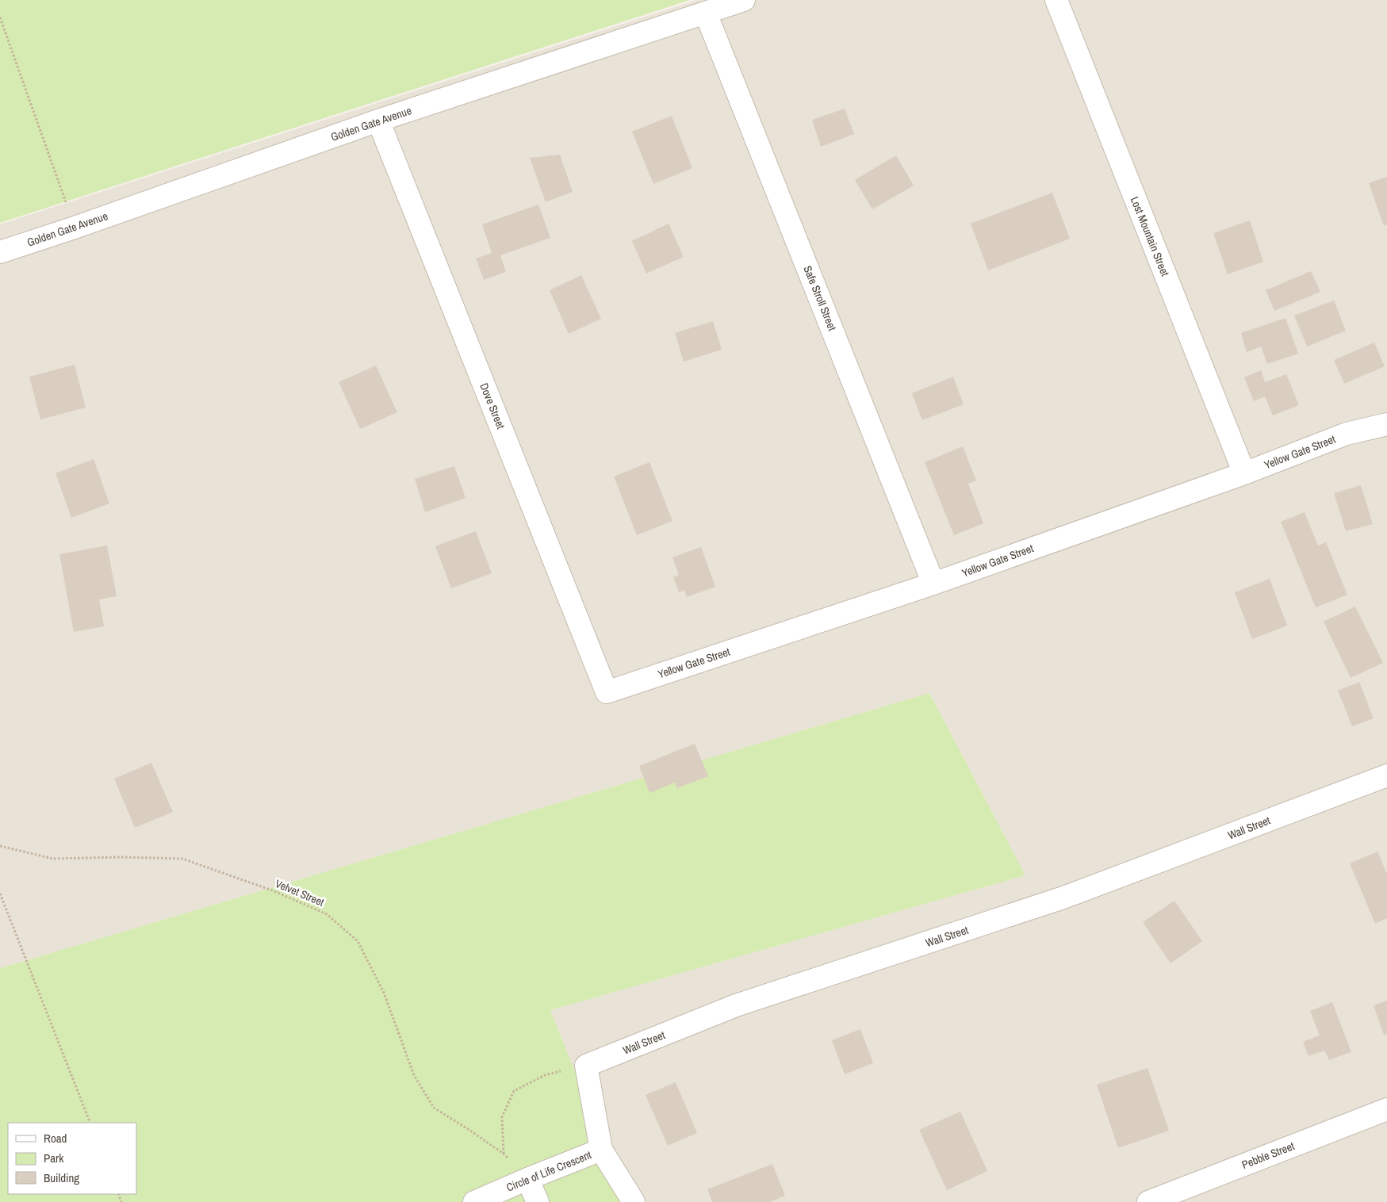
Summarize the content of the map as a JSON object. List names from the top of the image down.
{
  "streets": {
    "street": [
      "Golden Gate Avenue",
      "Lost Mountain Street",
      "Safe Stroll Street",
      "Dove Street",
      "Yellow Gate Street",
      "Wall Street",
      "Pebble Street",
      "Circle of Life Crescent"
    ],
    "path": ["Velvet Street"]
  },
  "crossings": [
    ["Golden Gate Avenue", "Safe Stroll Street"],
    ["Golden Gate Avenue", "Dove Street"],
    ["Lost Mountain Street", "Yellow Gate Street"],
    ["Safe Stroll Street", "Yellow Gate Street"],
    ["Dove Street", "Yellow Gate Street"],
    ["Velvet Street", "Circle of Life Crescent"]
  ],
  "legend": ["Road", "Park", "Building"]
}
